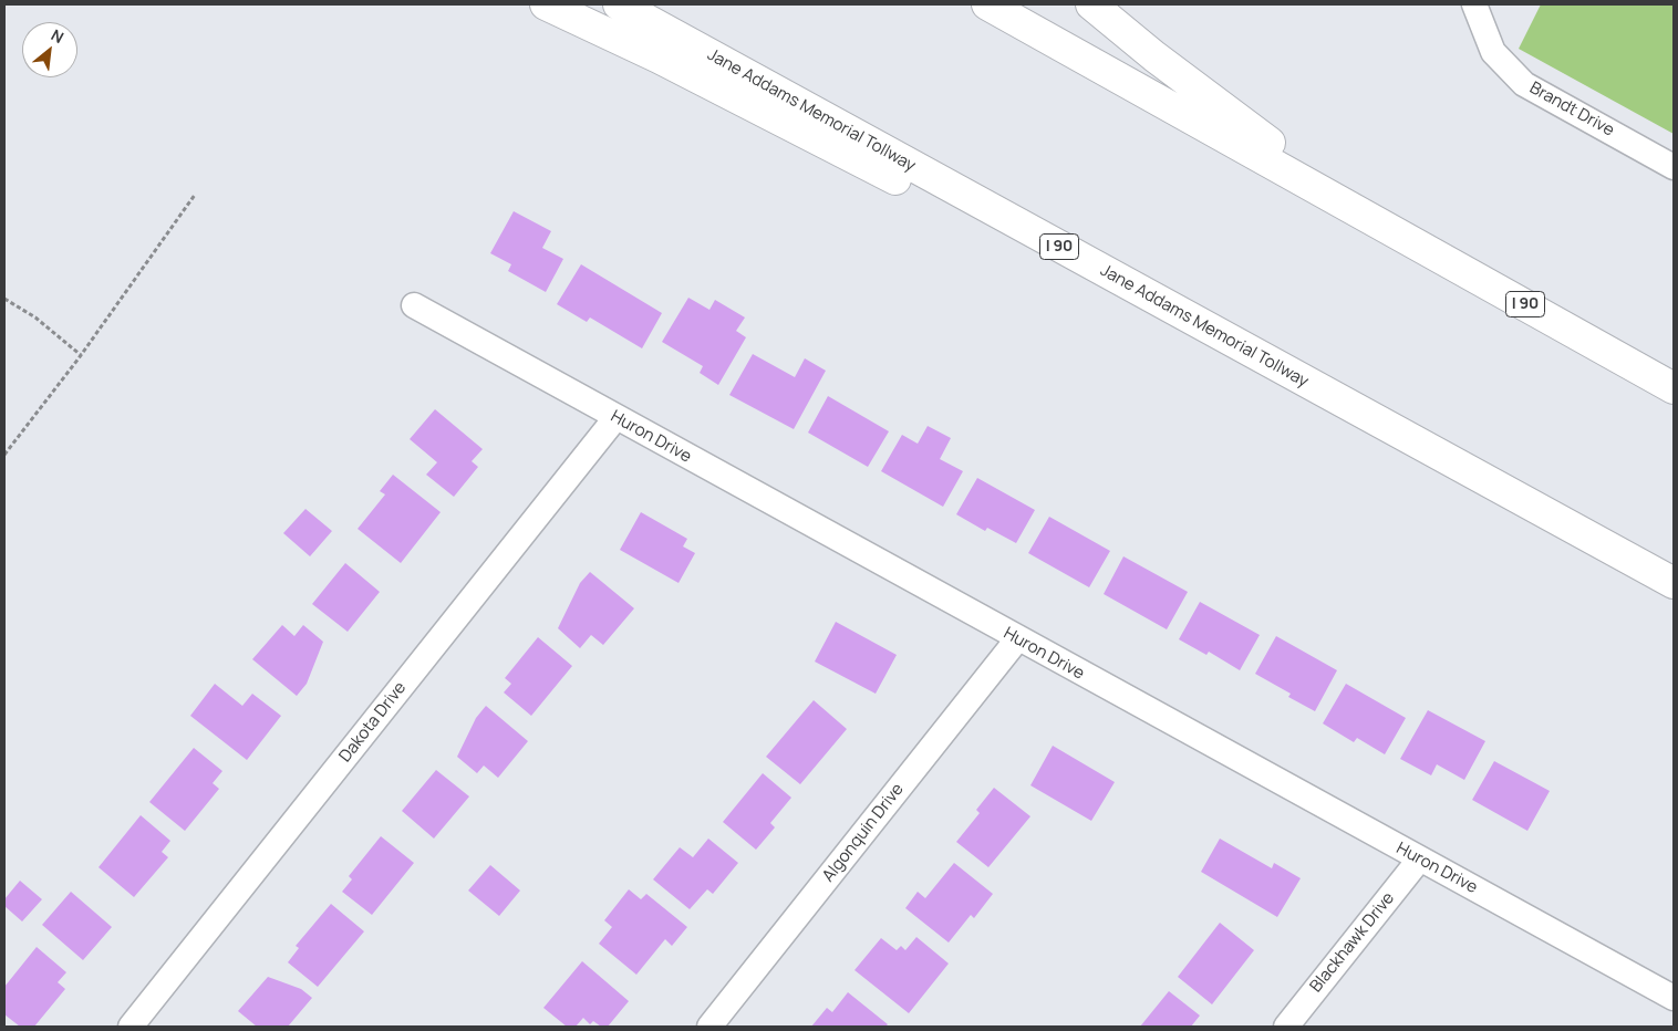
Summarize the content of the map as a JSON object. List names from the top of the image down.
{
  "streets": {
    "highway": ["Jane Addams Memorial Tollway", "I 90"],
    "street": [
      "Brandt Drive",
      "Huron Drive",
      "Dakota Drive",
      "Algonquin Drive",
      "Blackhawk Drive"
    ]
  },
  "crossings": [
    ["Huron Drive", "Dakota Drive"],
    ["Huron Drive", "Algonquin Drive"],
    ["Huron Drive", "Blackhawk Drive"]
  ],
  "north": "top right"
}
